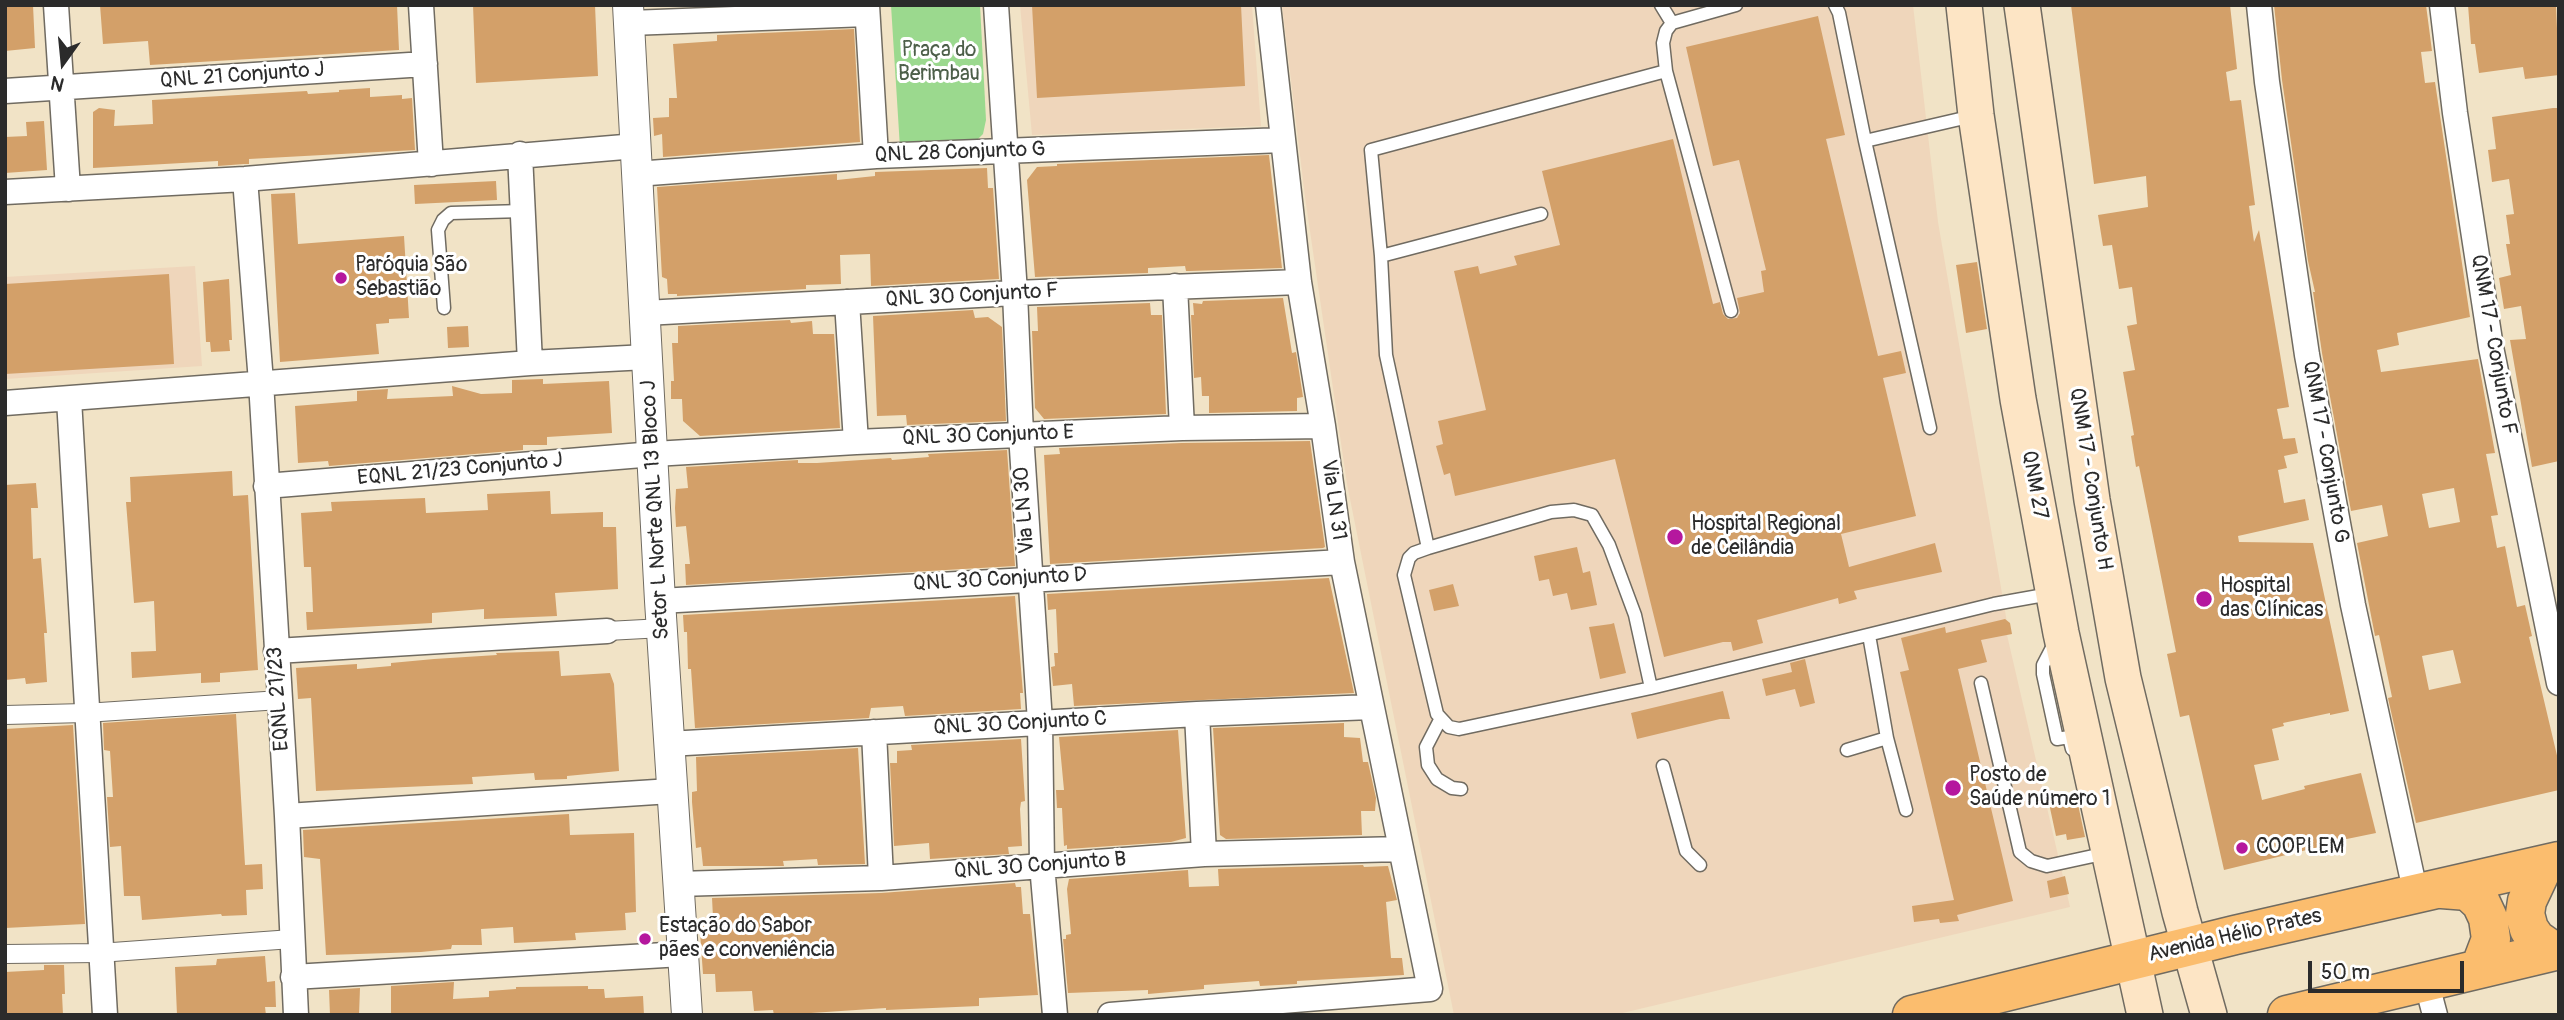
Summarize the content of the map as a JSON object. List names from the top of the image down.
{
  "streets": {
    "main road": ["QNM 17 - Conjunto H", "QNM 27", "Avenida Hélio Prates"],
    "street": [
      "QNL 21 Conjunto J",
      "QNL 28 Conjunto G",
      "QNL 30 Conjunto F",
      "QNM 17 - Conjunto F",
      "QNL 30 Conjunto E",
      "QNM 17 - Conjunto G",
      "EQNL 21/23 Conjunto J",
      "Via LN 31",
      "Setor L Norte QNL 13 Bloco J",
      "Via LN 30",
      "QNL 30 Conjunto D",
      "EQNL 21/23",
      "QNL 30 Conjunto C",
      "QNL 30 Conjunto B"
    ]
  },
  "crossings": [
    ["QNL 28 Conjunto G", "Via LN 31"],
    ["QNL 28 Conjunto G", "Setor L Norte QNL 13 Bloco J"],
    ["QNL 28 Conjunto G", "Via LN 30"],
    ["QNL 28 Conjunto G", "EQNL 21/23"],
    ["QNL 30 Conjunto F", "Via LN 31"],
    ["QNL 30 Conjunto F", "Setor L Norte QNL 13 Bloco J"],
    ["QNL 30 Conjunto F", "Via LN 30"],
    ["QNL 30 Conjunto E", "EQNL 21/23 Conjunto J"],
    ["QNL 30 Conjunto E", "Via LN 31"],
    ["QNL 30 Conjunto E", "Setor L Norte QNL 13 Bloco J"],
    ["QNL 30 Conjunto E", "Via LN 30"],
    ["QNM 17 - Conjunto G", "Avenida Hélio Prates"],
    ["EQNL 21/23 Conjunto J", "Setor L Norte QNL 13 Bloco J"],
    ["EQNL 21/23 Conjunto J", "EQNL 21/23"],
    ["QNM 17 - Conjunto H", "Avenida Hélio Prates"],
    ["QNM 27", "Avenida Hélio Prates"],
    ["Via LN 31", "QNL 30 Conjunto D"],
    ["Via LN 31", "QNL 30 Conjunto C"],
    ["Via LN 31", "QNL 30 Conjunto B"],
    ["Setor L Norte QNL 13 Bloco J", "QNL 30 Conjunto D"],
    ["Setor L Norte QNL 13 Bloco J", "QNL 30 Conjunto C"],
    ["Setor L Norte QNL 13 Bloco J", "QNL 30 Conjunto B"],
    ["Via LN 30", "QNL 30 Conjunto D"],
    ["Via LN 30", "QNL 30 Conjunto C"],
    ["Via LN 30", "QNL 30 Conjunto B"]
  ],
  "parks": ["Praça do Berimbau"],
  "places": [
    "Paróquia São Sebastião",
    "Hospital Regional de Ceilândia",
    "Hospital das Clínicas",
    "Posto de Saúde número 1",
    "COOPLEM",
    "Estação do Sabor pães e conveniência"
  ],
  "scale_bar": "50 m",
  "north": "bottom"
}
